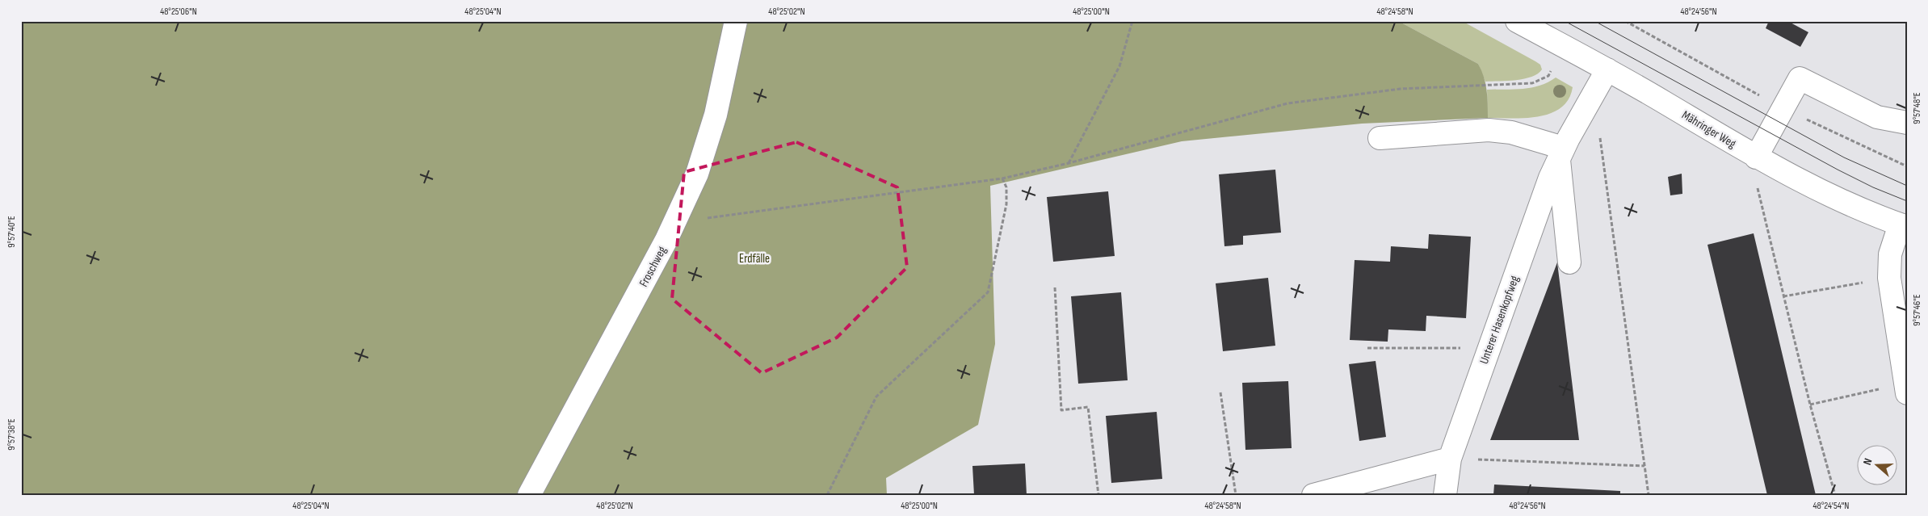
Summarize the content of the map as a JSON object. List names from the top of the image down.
{
  "streets": {
    "street": ["Mähringer Weg", "Froschweg", "Unterer Hasenkopfweg"]
  },
  "crossings": [
    ["Mähringer Weg", "Unterer Hasenkopfweg"]
  ],
  "parks": ["Erdfälle"],
  "north": "left",
  "coordinates": [
    "48°25'06\"N",
    "48°25'04\"N",
    "48°25'02\"N",
    "48°25'00\"N",
    "48°24'58\"N",
    "48°24'56\"N",
    "9°57'48\"E",
    "9°57'40\"E",
    "9°57'46\"E",
    "9°57'38\"E",
    "48°24'54\"N"
  ]
}
